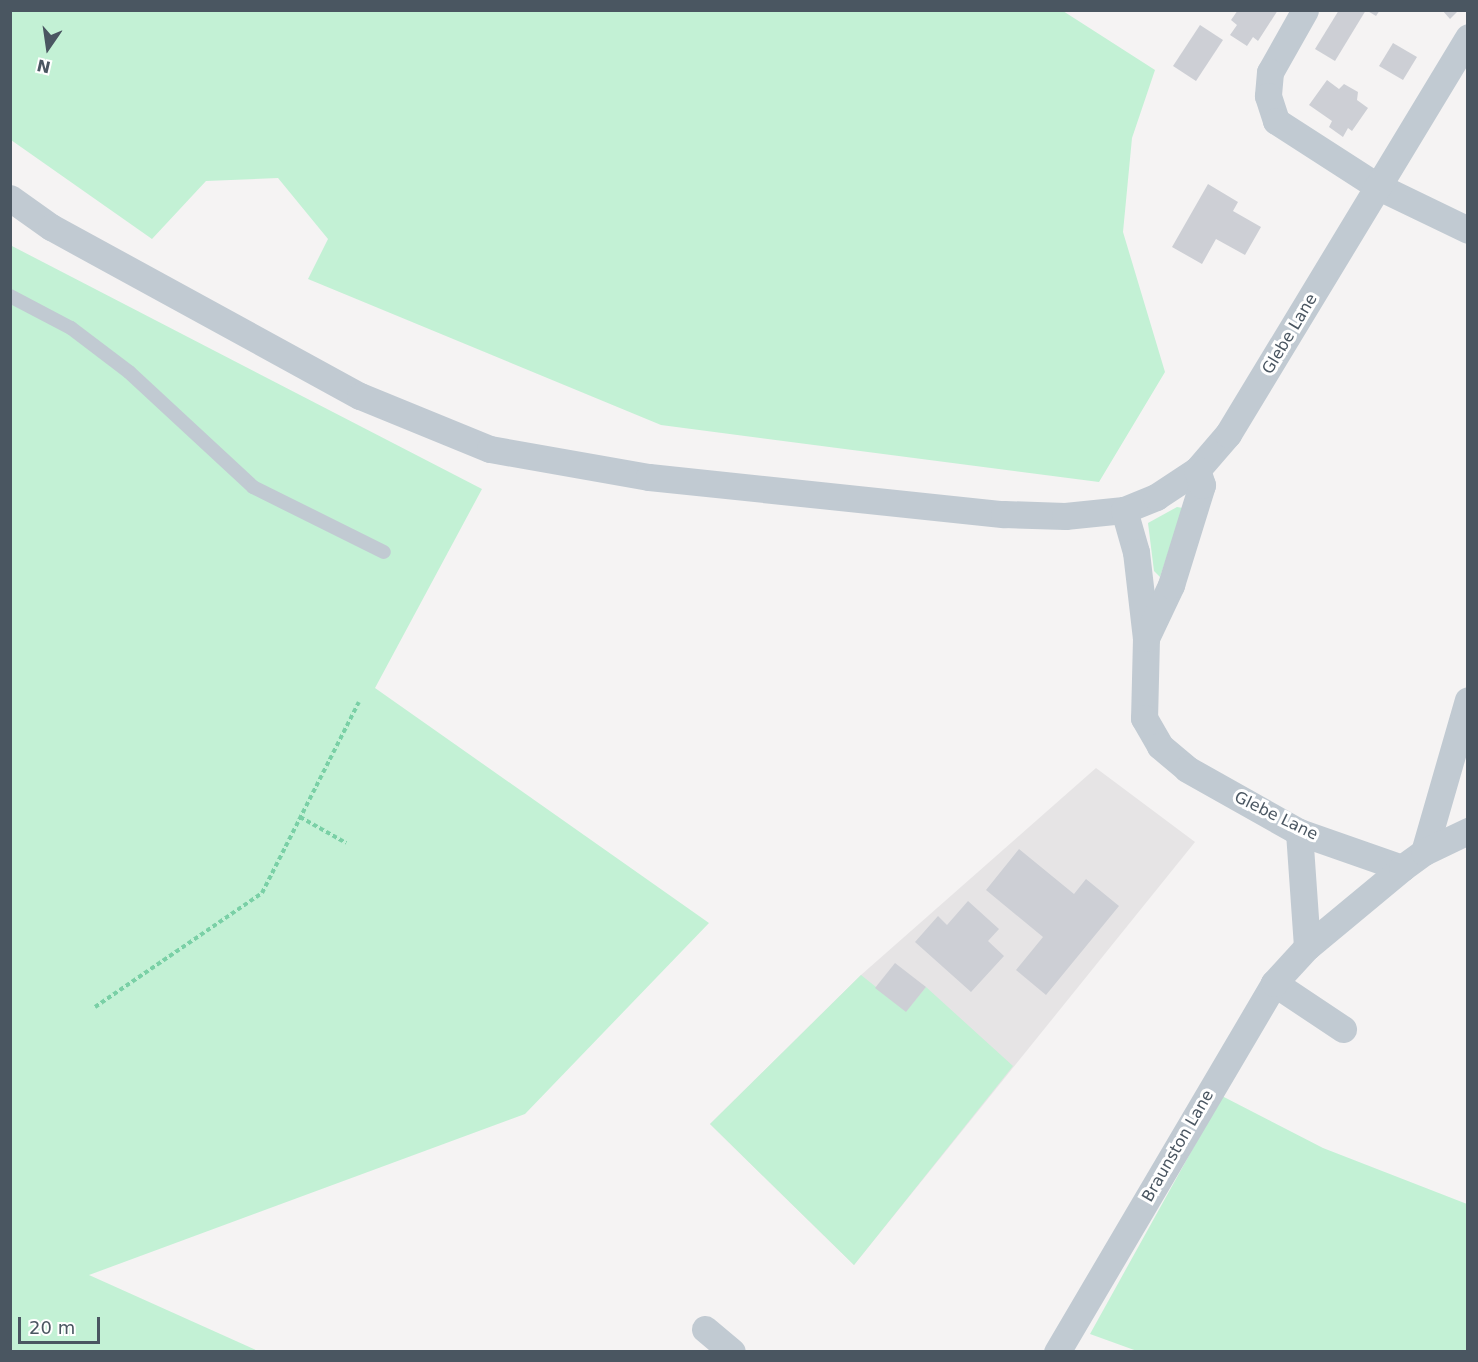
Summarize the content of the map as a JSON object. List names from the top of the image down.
{
  "streets": {
    "street": ["Glebe Lane", "Braunston Lane"]
  },
  "crossings": [
    ["Glebe Lane", "Braunston Lane"]
  ],
  "scale_bar": "20 m",
  "north": "bottom"
}
